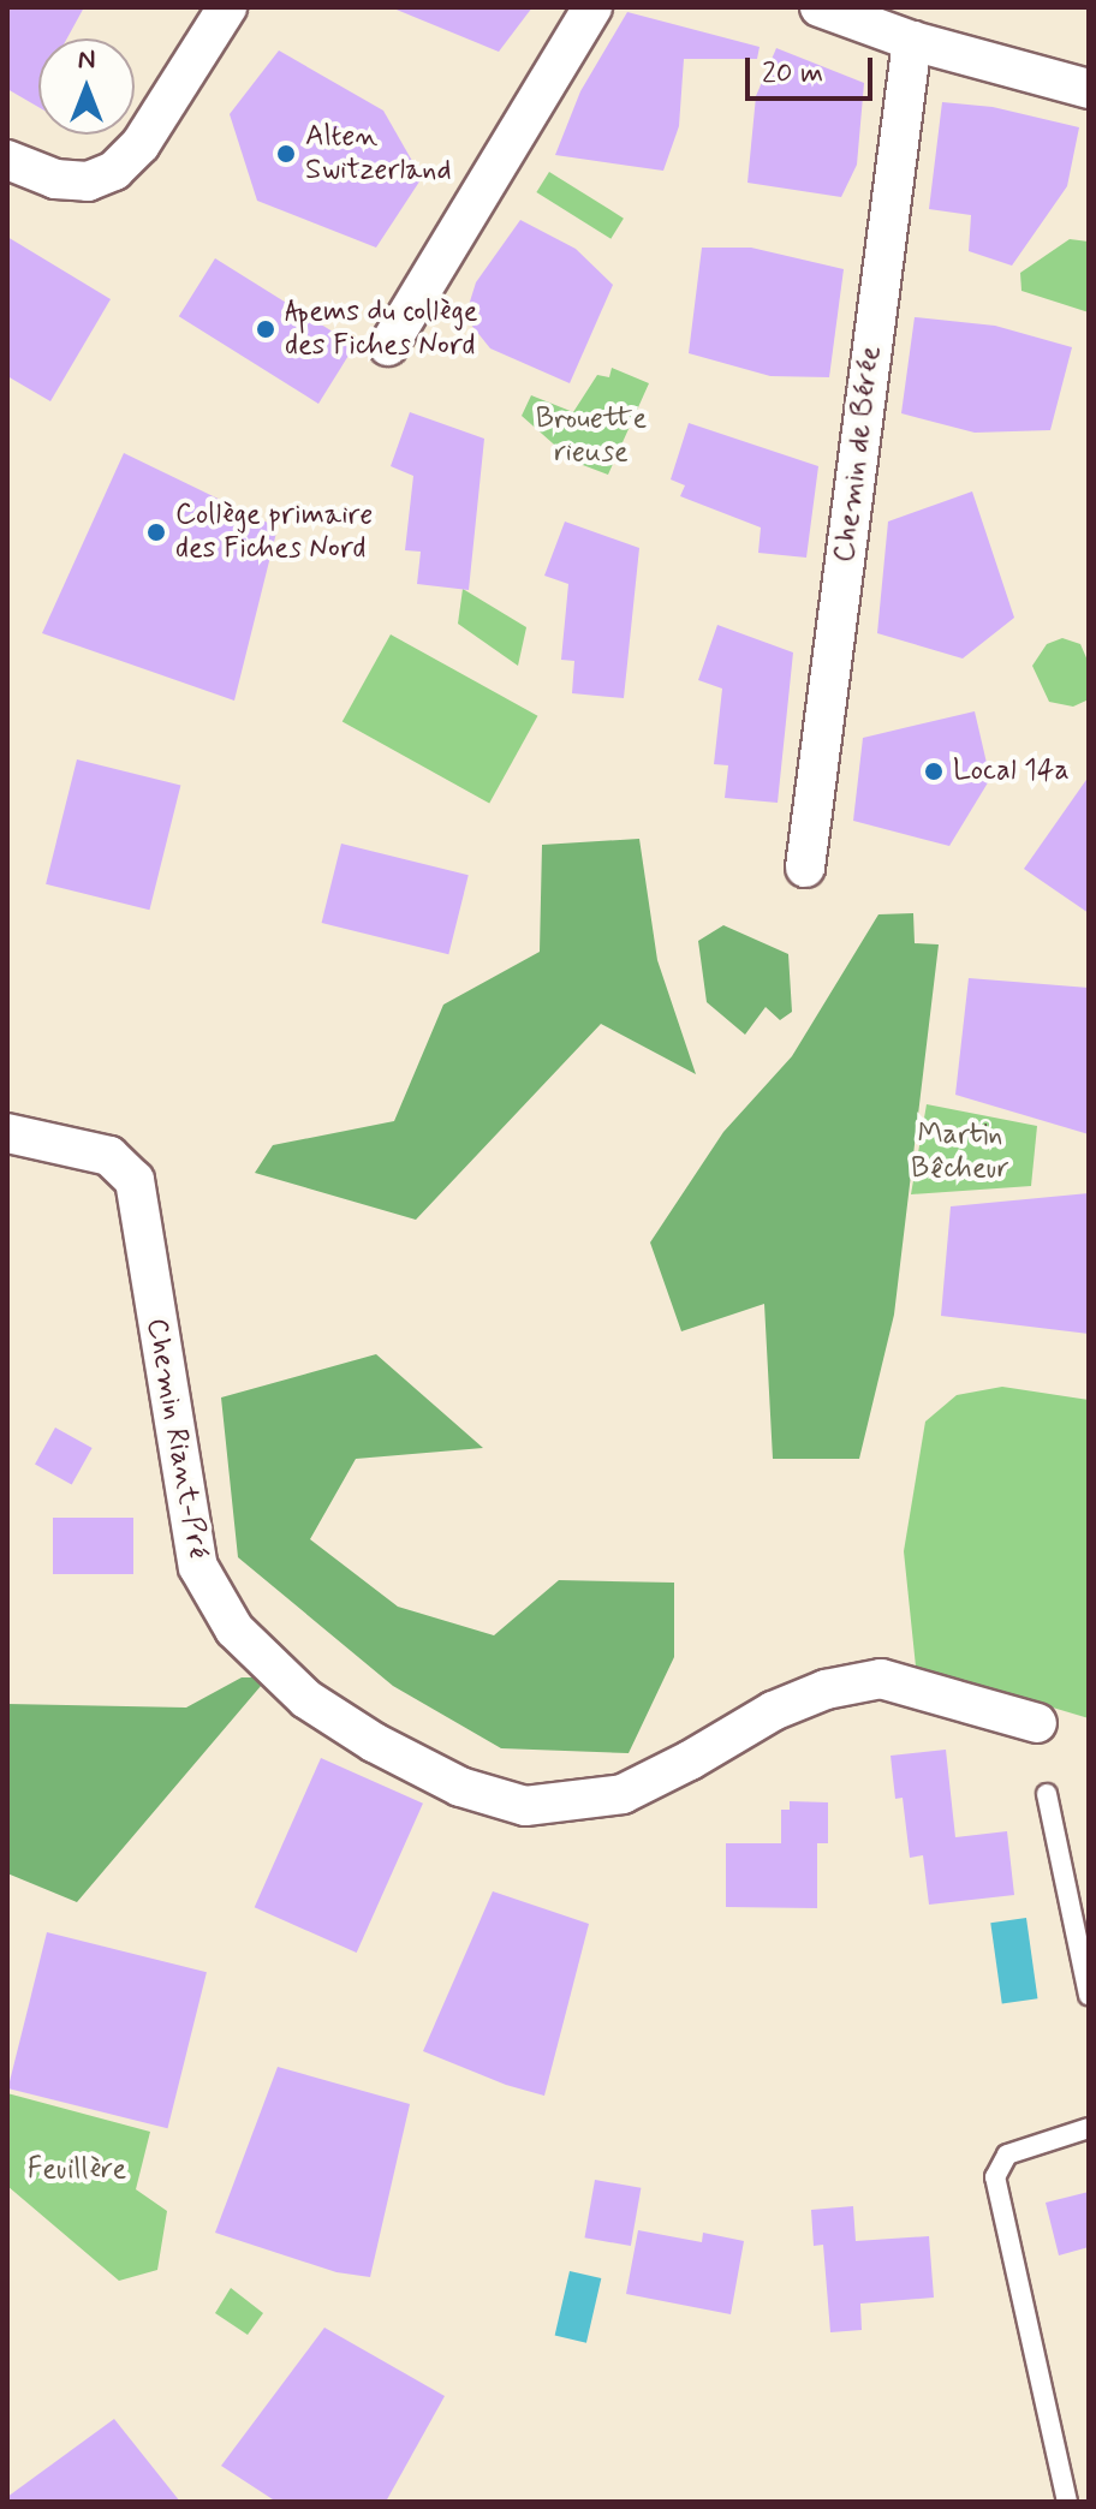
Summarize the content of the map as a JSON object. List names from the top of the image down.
{
  "streets": {
    "street": ["Chemin de Bérée", "Chemin Riant-Pré"]
  },
  "parks": ["Brouette rieuse", "Martin Bêcheur", "Feuillère"],
  "places": [
    "Alten Switzerland",
    "Apems du collège des Fiches Nord",
    "Collège primaire des Fiches Nord",
    "Local 14a"
  ],
  "scale_bar": "20 m",
  "north": "top"
}
